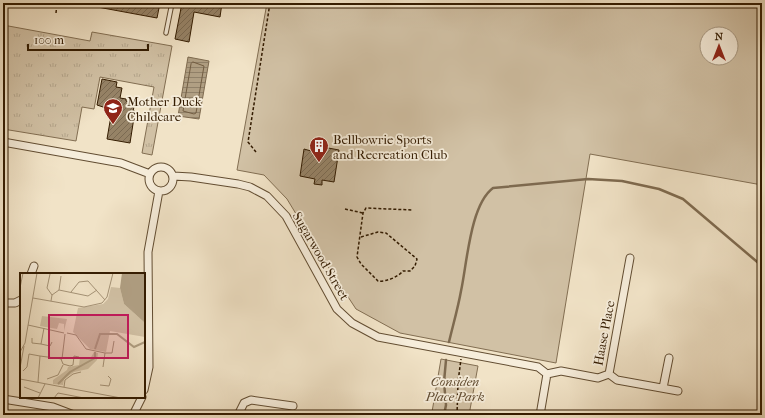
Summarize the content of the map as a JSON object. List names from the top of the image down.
{
  "streets": {
    "street": ["Sugarwood Street", "Haase Place"]
  },
  "crossings": [
    ["Sugarwood Street", "Haase Place"]
  ],
  "parks": ["Considen Place Park"],
  "places": {
    "school or university": ["Mother Duck Childcare"],
    "building": ["Bellbowrie Sports and Recreation Club"]
  },
  "scale_bar": "100 m",
  "north": "top"
}
